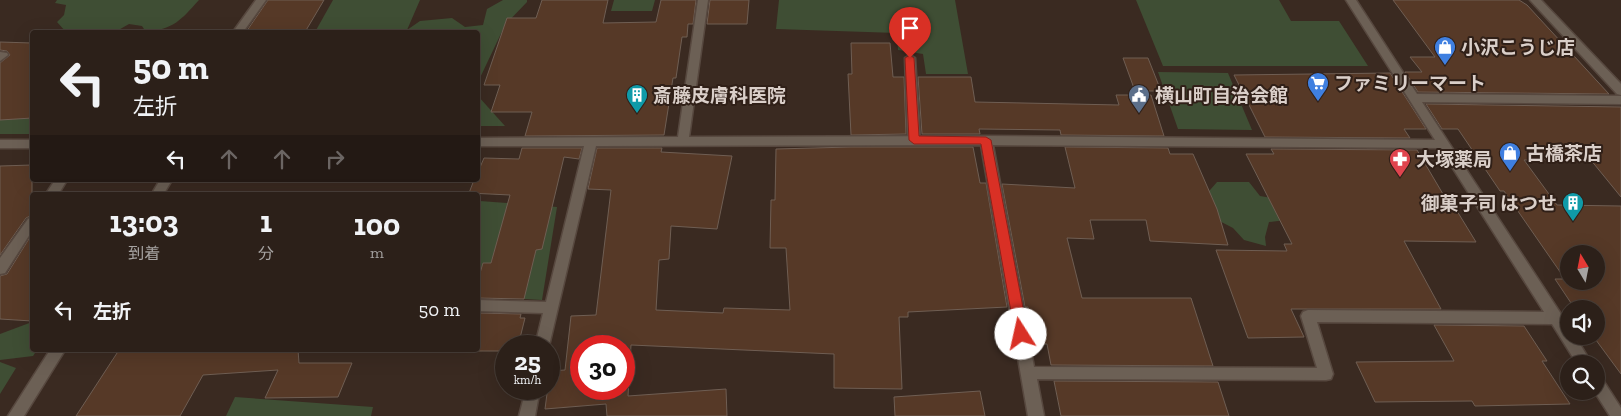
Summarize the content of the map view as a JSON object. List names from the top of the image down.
{
  "places": {
    "shop": ["小沢こうじ店", "古橋茶店"],
    "supermarket": ["ファミリーマート"],
    "building": ["斎藤皮膚科医院", "御菓子司 はつせ"],
    "public building": ["横山町自治会館"],
    "pharmacy": ["大塚薬局"]
  },
  "north": "top",
  "page": {
    "turn": ["50 m", "左折"],
    "eta": [
      "13:03",
      "到着",
      "1",
      "分",
      "100",
      "m"
    ],
    "list": [
      {
        "name": "左折",
        "value": "50 m"
      }
    ],
    "speed": "25 km/h",
    "limit": "30"
  }
}
